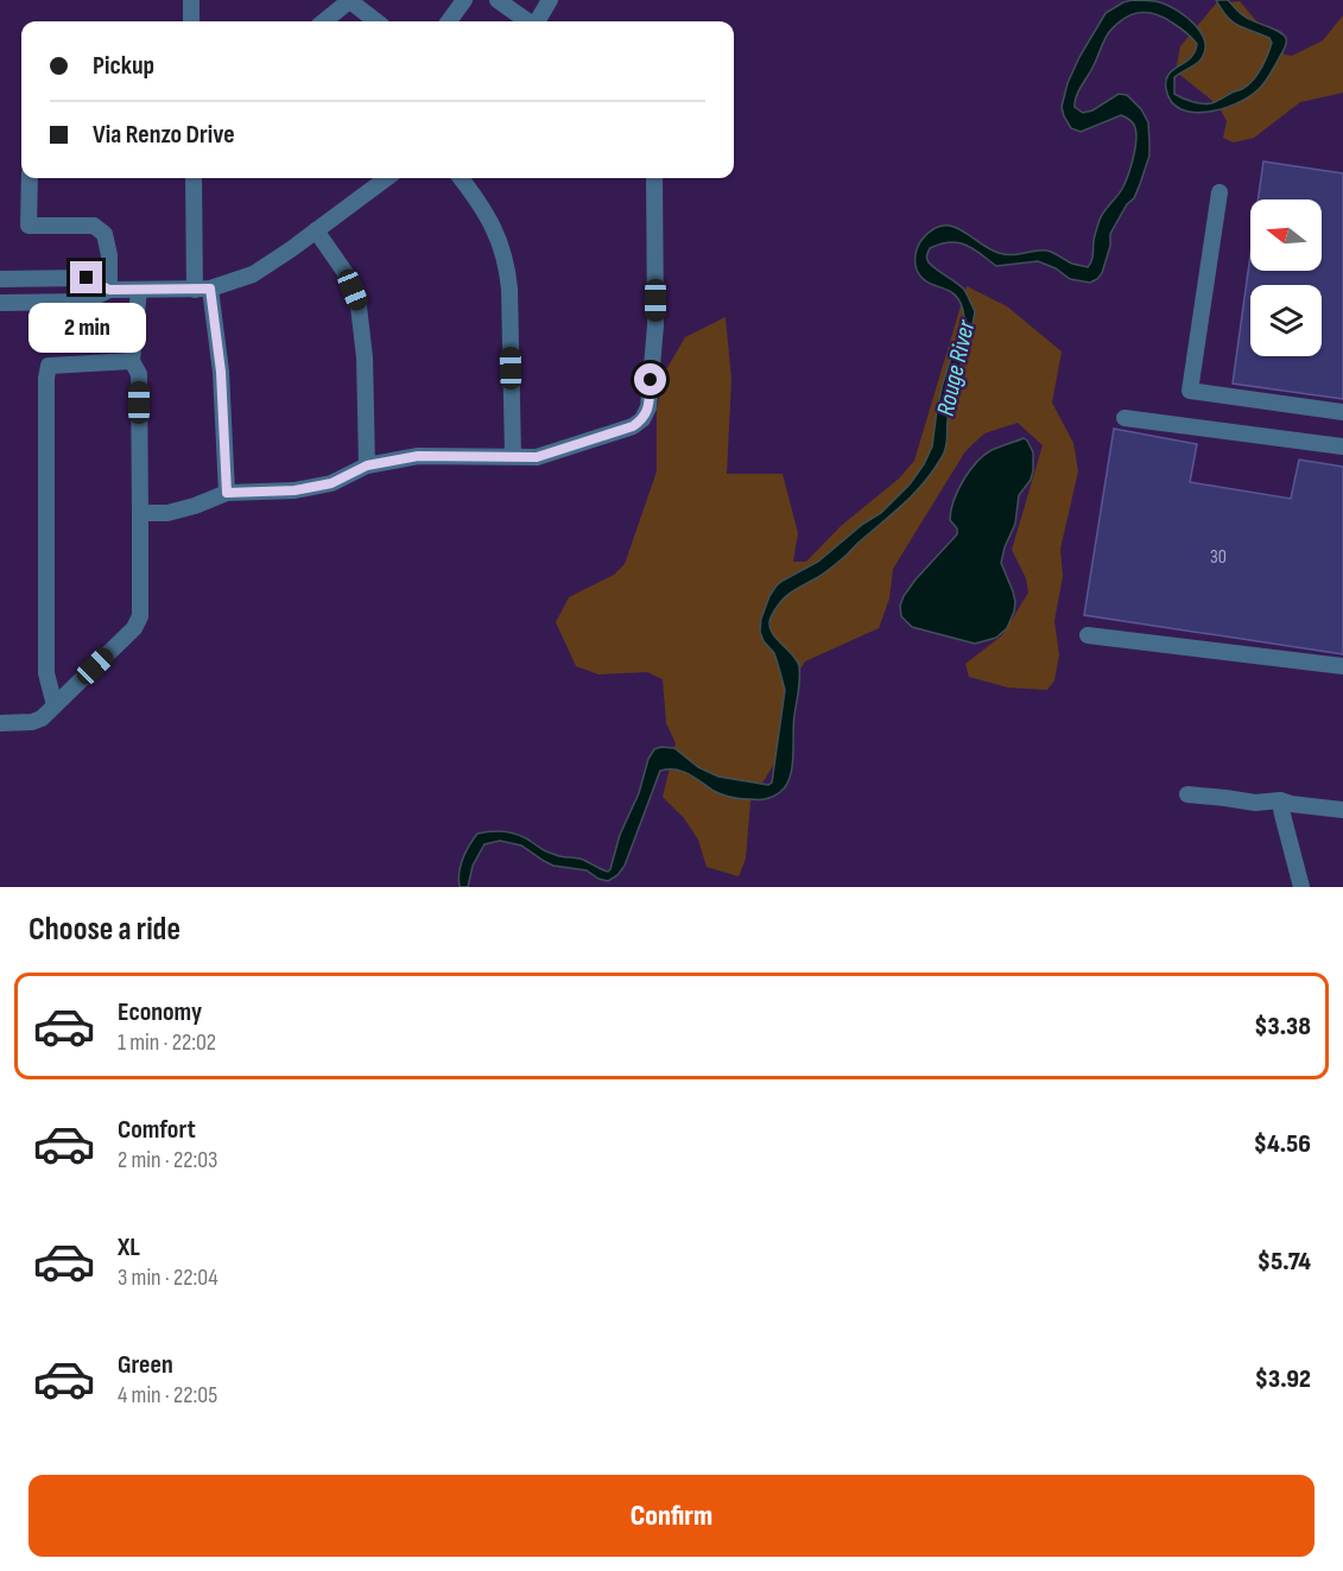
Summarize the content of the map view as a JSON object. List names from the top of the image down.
{
  "water": ["Rouge River"],
  "house_numbers": ["30"],
  "north": "left",
  "page": {
    "banner": ["Pickup", "Via Renzo Drive"],
    "bubble": "2 min",
    "heading": "Choose a ride",
    "list": [
      {
        "name": "Economy",
        "note": "1 min · 22:02",
        "value": "$3.38"
      },
      {
        "name": "Comfort",
        "note": "2 min · 22:03",
        "value": "$4.56"
      },
      {
        "name": "XL",
        "note": "3 min · 22:04",
        "value": "$5.74"
      },
      {
        "name": "Green",
        "note": "4 min · 22:05",
        "value": "$3.92"
      }
    ],
    "buttons": "Confirm"
  }
}
